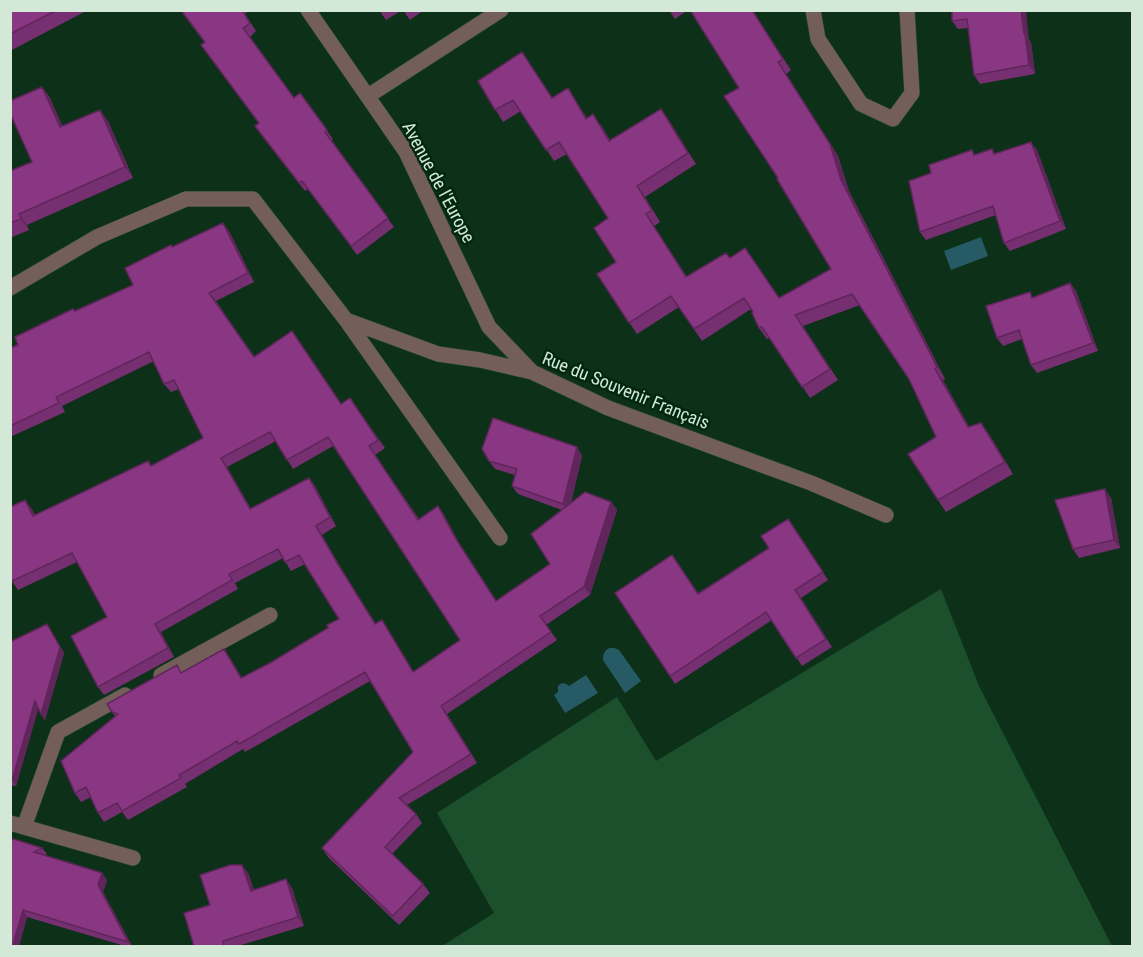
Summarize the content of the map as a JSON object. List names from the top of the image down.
{
  "streets": {
    "street": ["Avenue de l'Europe", "Rue du Souvenir Français"]
  },
  "crossings": [
    ["Avenue de l'Europe", "Rue du Souvenir Français"]
  ]
}
